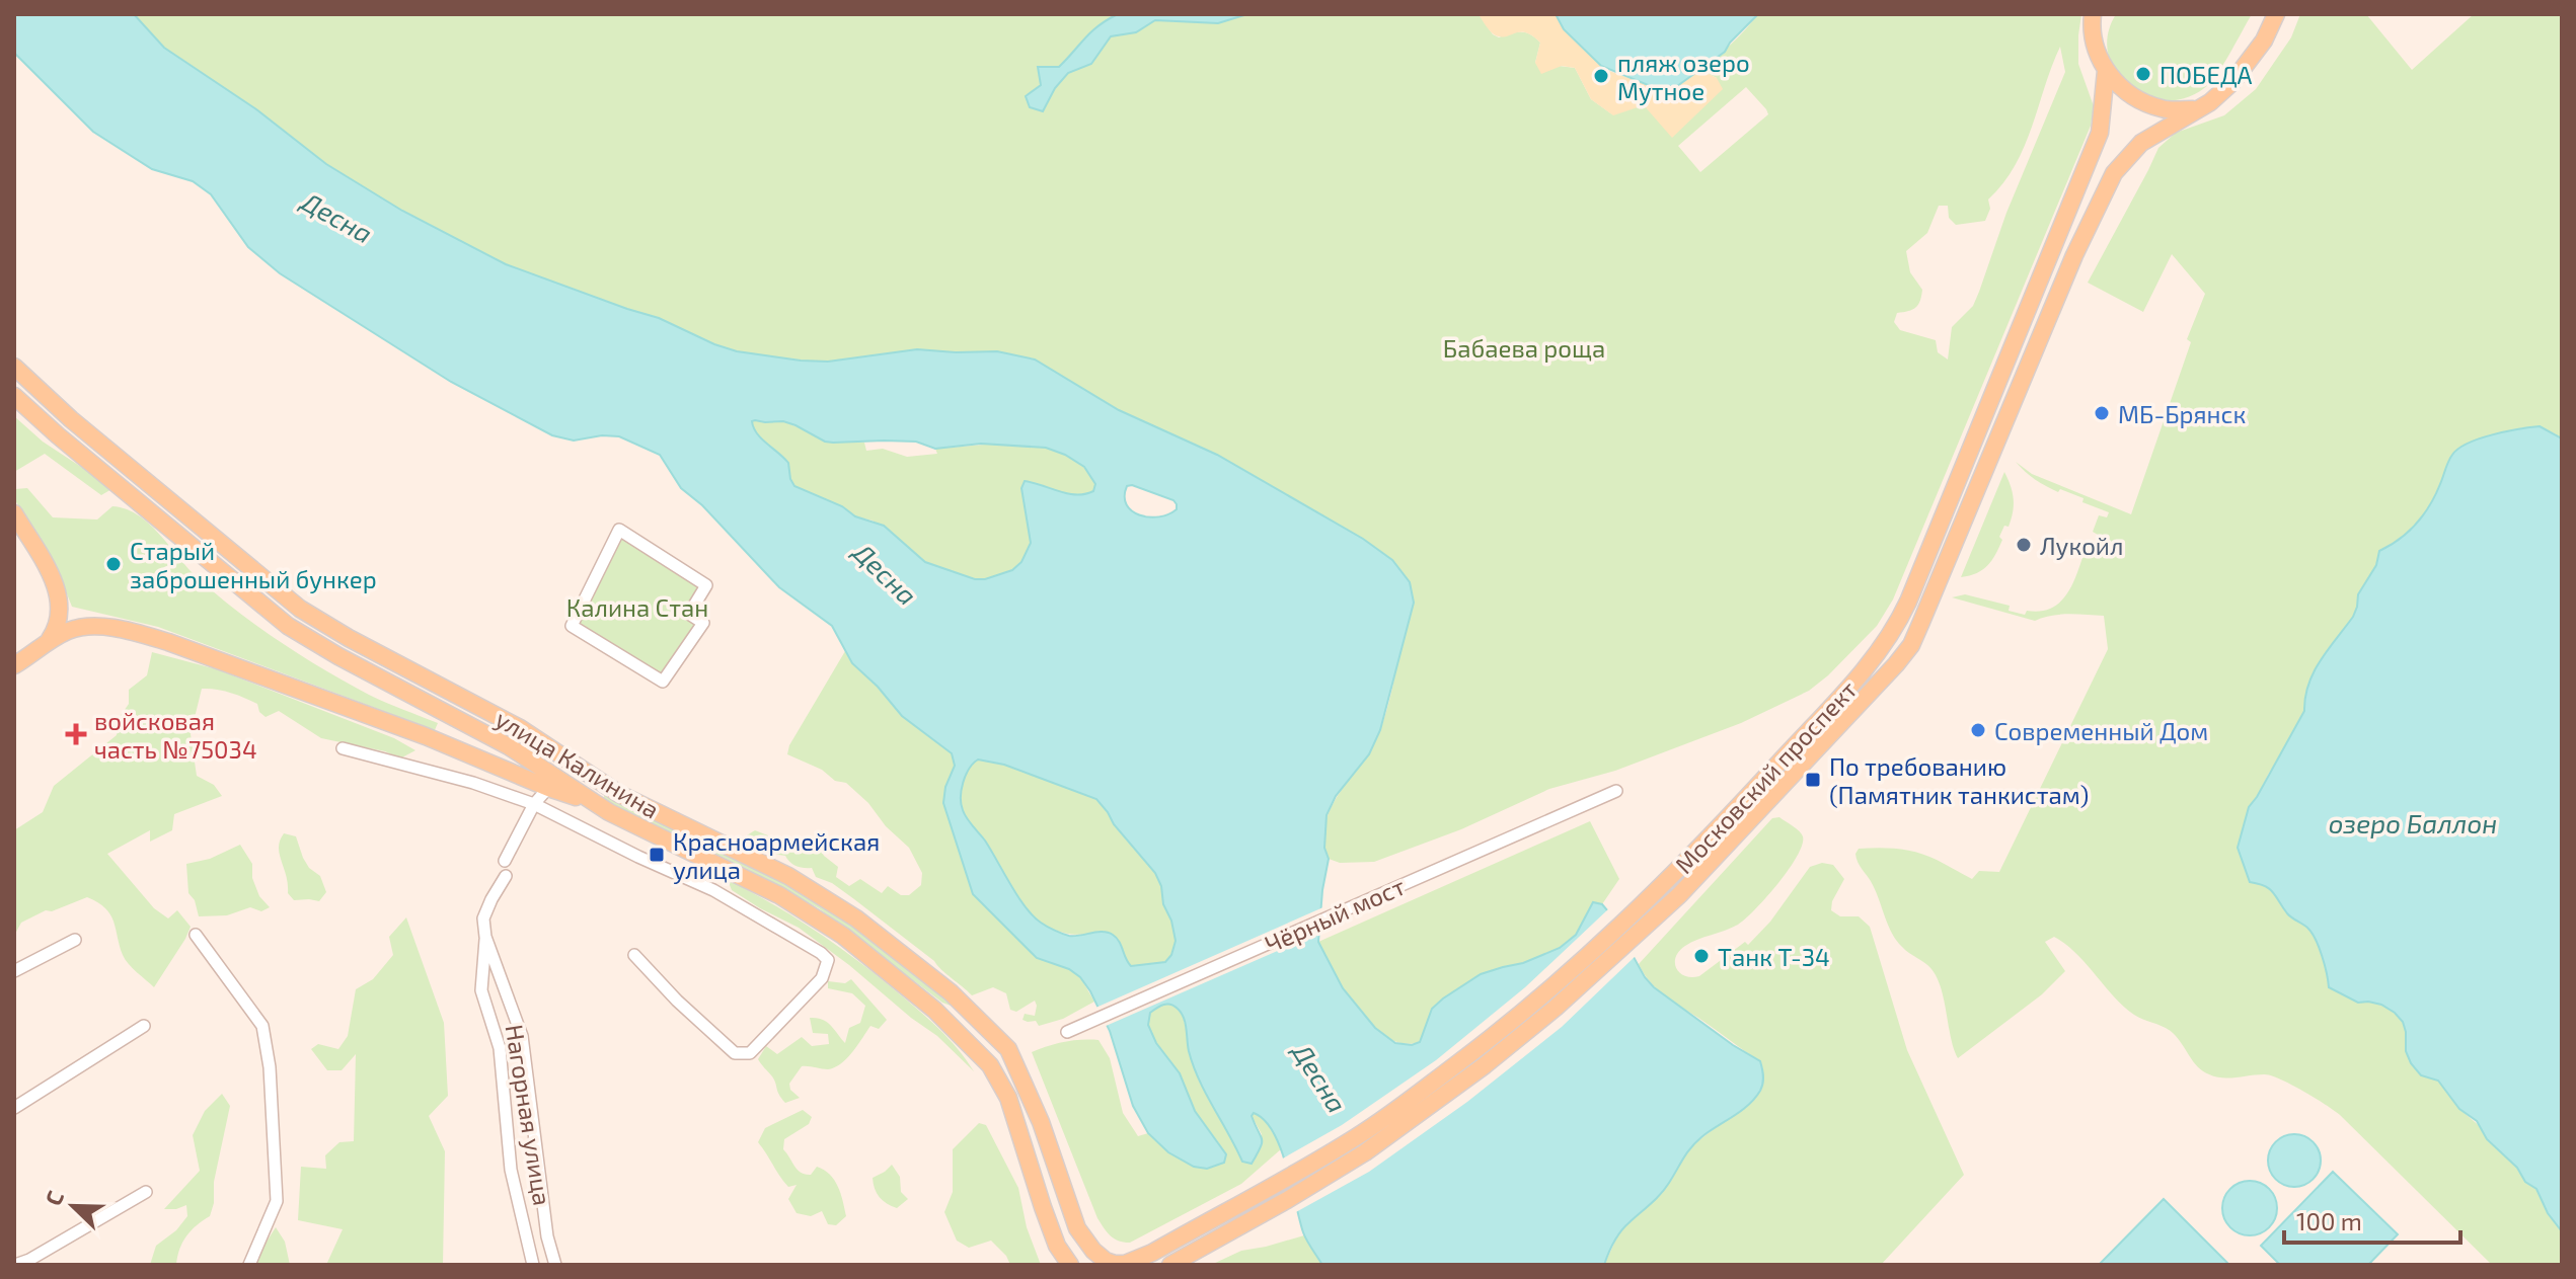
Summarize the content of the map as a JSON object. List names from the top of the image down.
{
  "streets": {
    "main road": ["улица Калинина", "Московский проспект"],
    "street": ["Чёрный мост", "Нагорная улица"]
  },
  "crossings": [
    ["улица Калинина", "Московский проспект"]
  ],
  "water": ["Десна", "озеро Баллон"],
  "parks": ["Бабаева роща", "Калина Стан"],
  "places": {
    "other": [
      "ПОБЕДА",
      "пляж озеро Мутное",
      "МБ-Брянск",
      "Лукойл",
      "Старый заброшенный бункер",
      "Современный Дом",
      "Танк Т-34"
    ],
    "health": ["войсковая часть №75034"],
    "transit": ["По требованию (Памятник танкистам)", "Красноармейская улица"]
  },
  "scale_bar": "100 m",
  "north": "top left"
}
